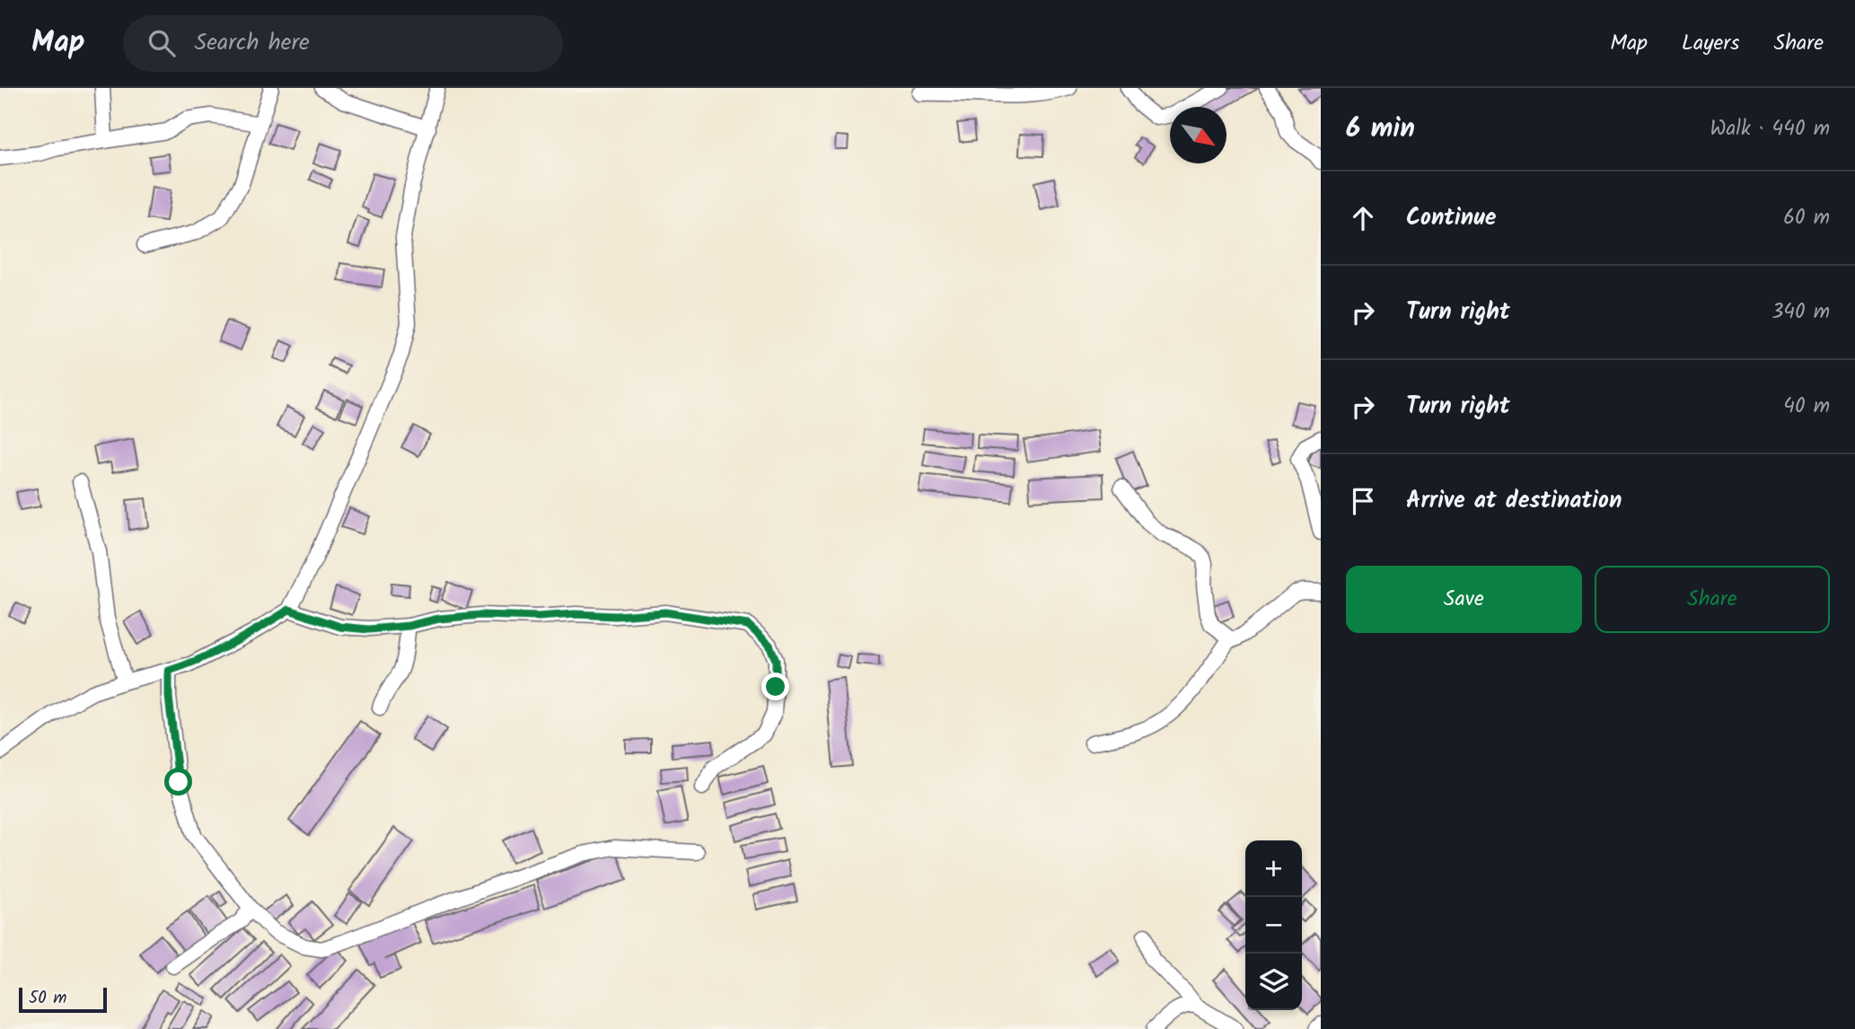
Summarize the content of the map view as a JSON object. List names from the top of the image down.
{
  "scale_bar": "50 m",
  "north": "bottom right",
  "page": {
    "header": "Map",
    "search": "Search here",
    "nav": ["Map", "Layers", "Share"],
    "heading": ["6 min", "Walk · 440 m"],
    "list": [
      ["Continue", "60 m"],
      ["Turn right", "340 m"],
      ["Turn right", "40 m"],
      "Arrive at destination"
    ],
    "buttons": ["Save", "Share"],
    "map_buttons": ["+", "−"],
    "scale": "50 m"
  }
}
